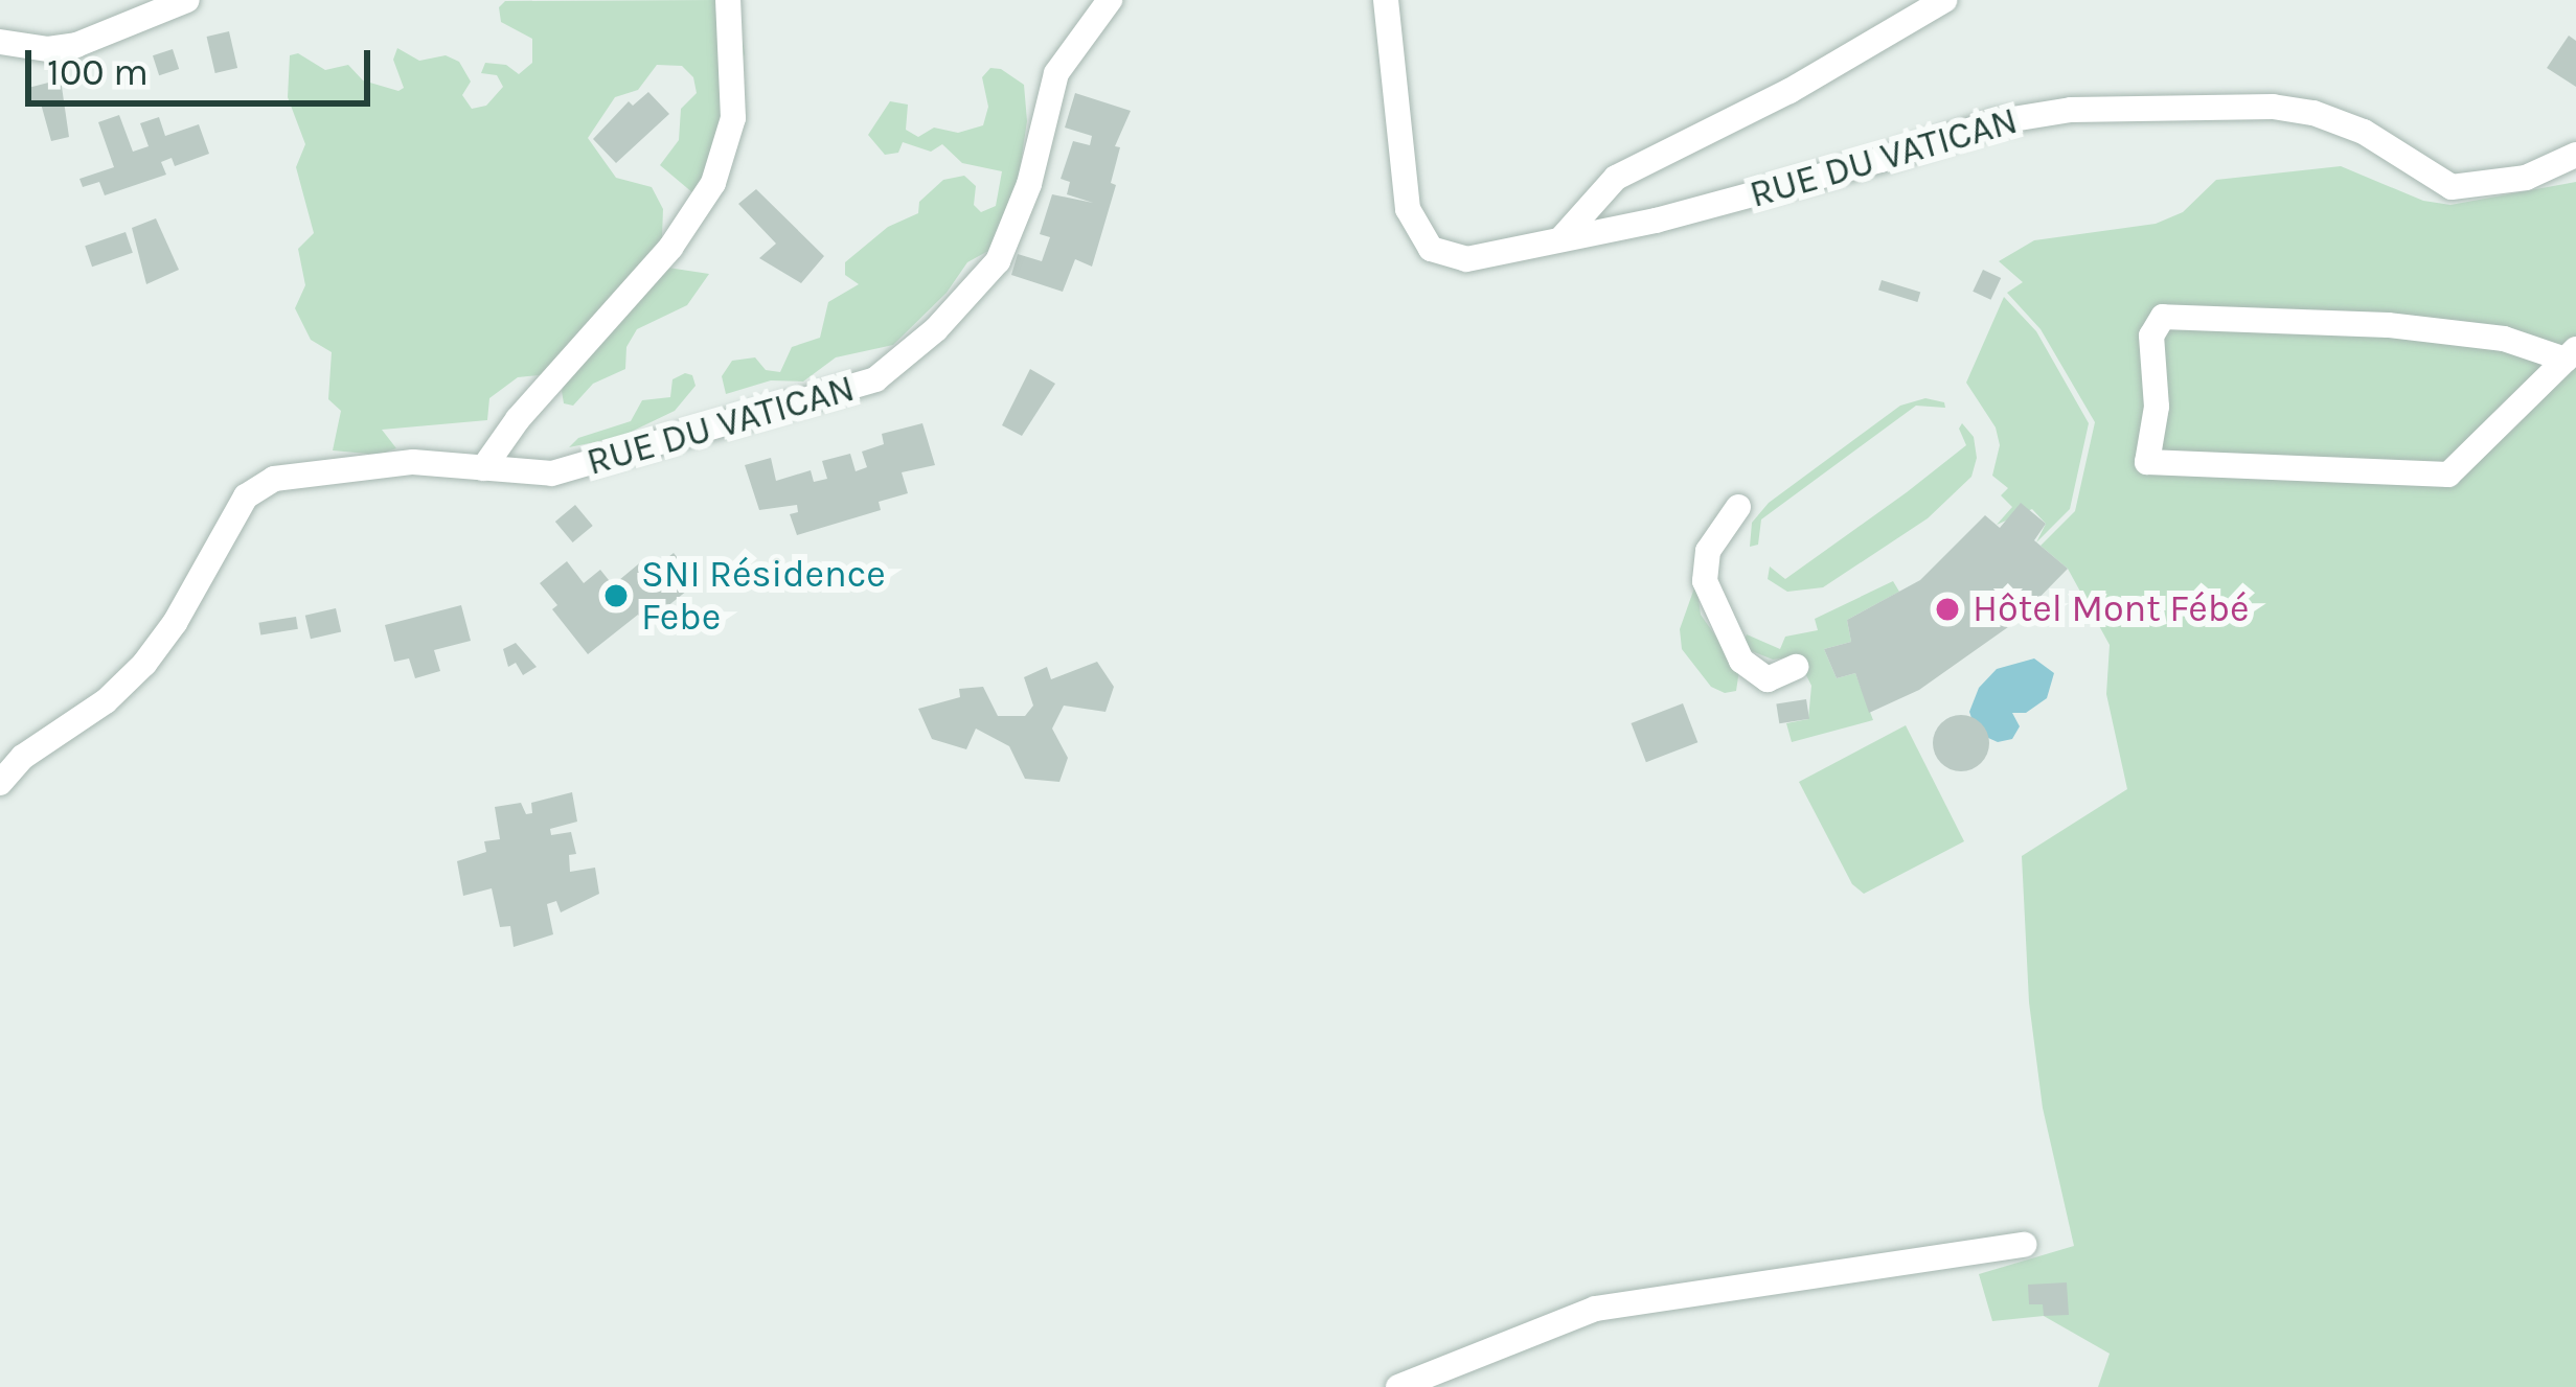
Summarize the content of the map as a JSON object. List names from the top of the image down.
{
  "streets": {
    "street": ["RUE DU VATICAN"]
  },
  "places": ["SNI Résidence Febe", "Hôtel Mont Fébé"],
  "scale_bar": "100 m"
}
